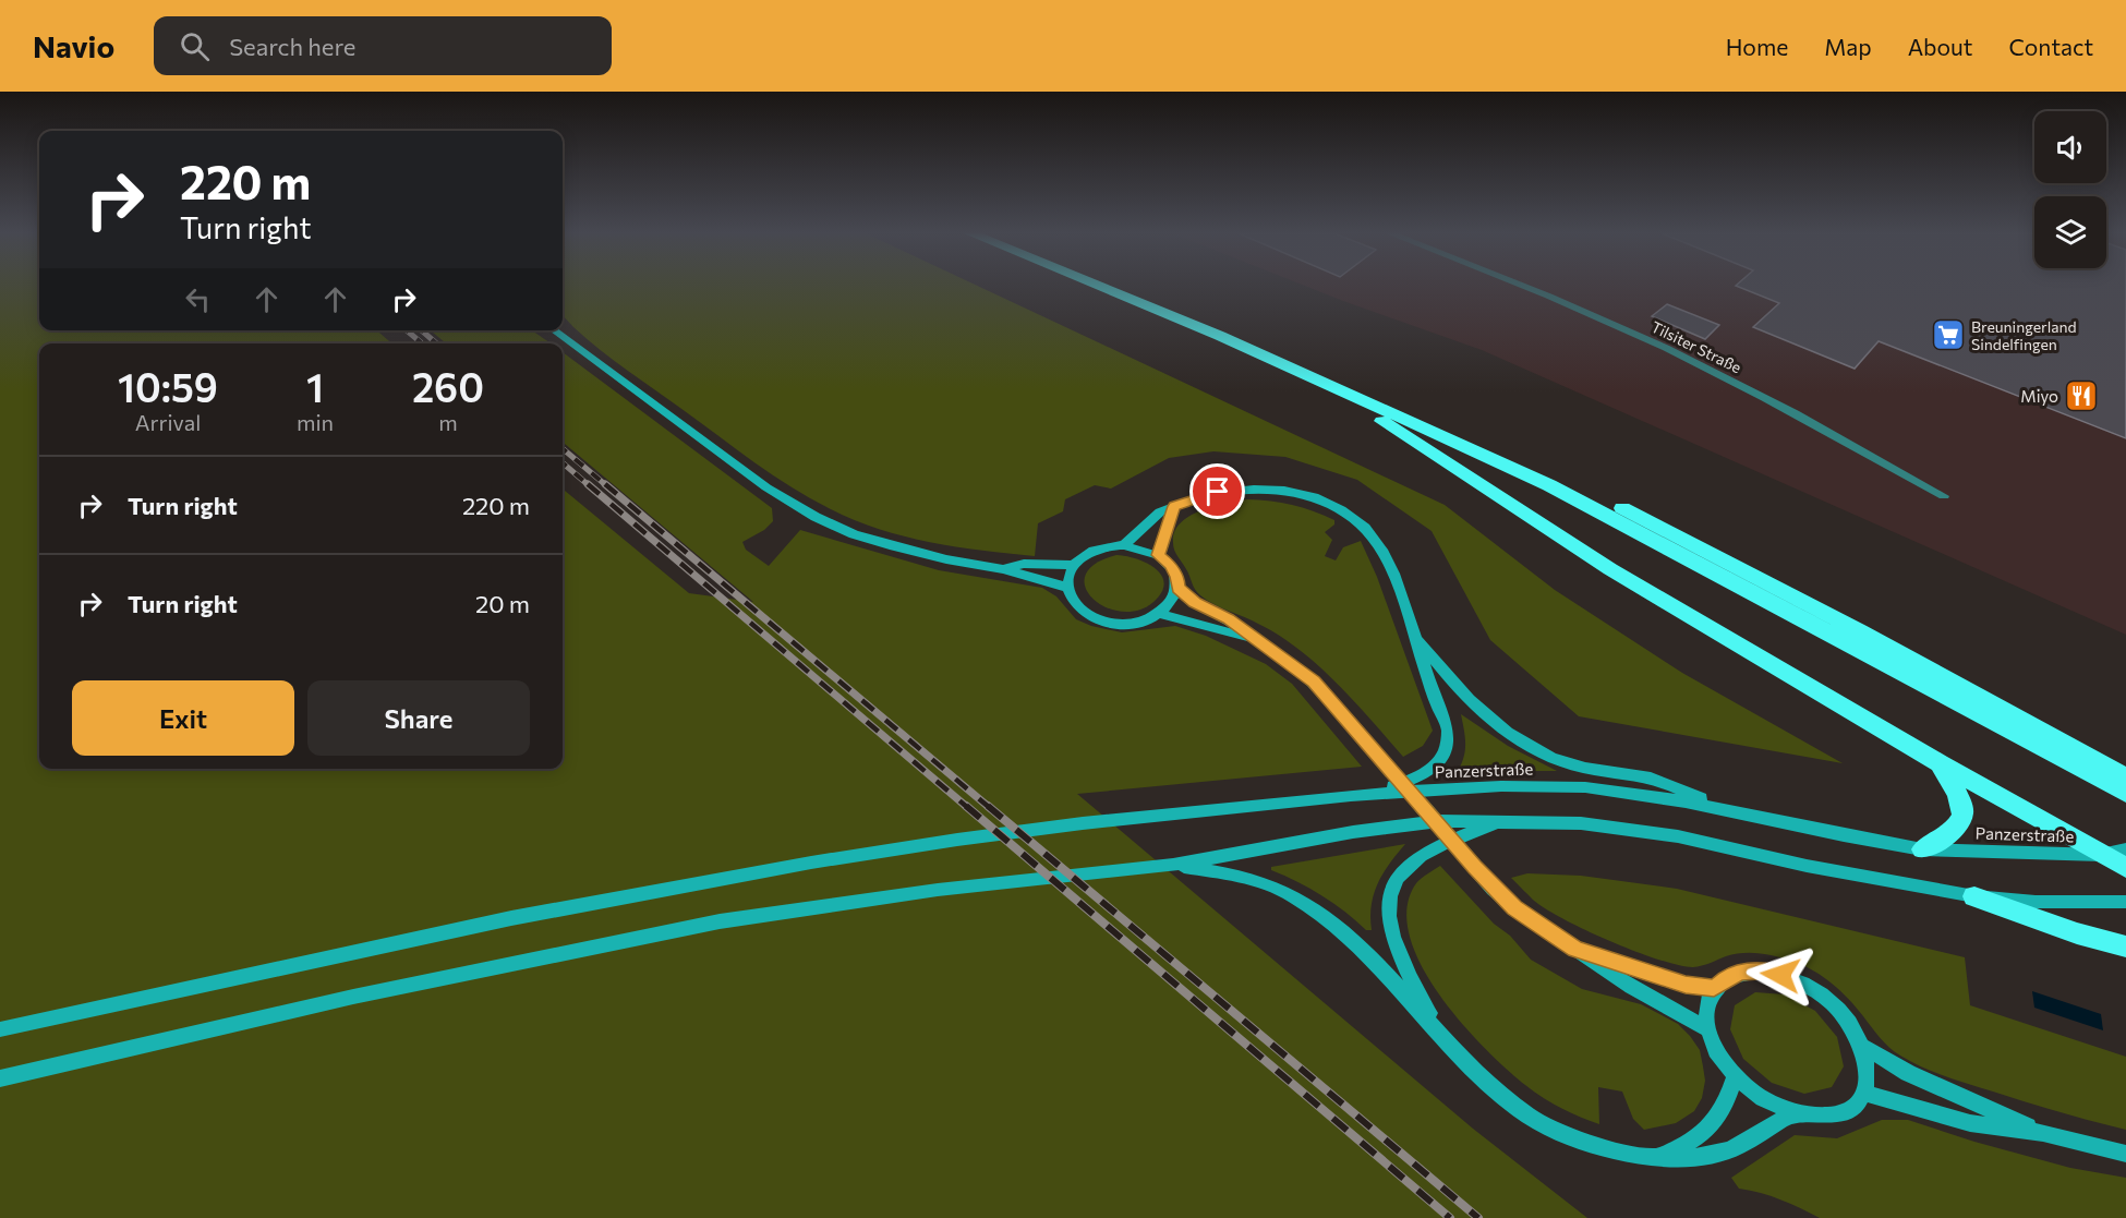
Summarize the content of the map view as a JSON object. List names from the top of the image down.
{
  "streets": {
    "main road": ["Panzerstraße"],
    "street": ["Tilsiter Straße"]
  },
  "places": {
    "supermarket": ["Breuningerland Sindelfingen"],
    "restaurant": ["Miyo"]
  },
  "page": {
    "header": "Navio",
    "search": "Search here",
    "nav": [
      "Home",
      "Map",
      "About",
      "Contact"
    ],
    "turn": ["220 m", "Turn right"],
    "eta": [
      "10:59",
      "Arrival",
      "1",
      "min",
      "260",
      "m"
    ],
    "list": [
      {
        "name": "Turn right",
        "value": "220 m"
      },
      {
        "name": "Turn right",
        "value": "20 m"
      }
    ],
    "buttons": ["Exit", "Share"]
  }
}
